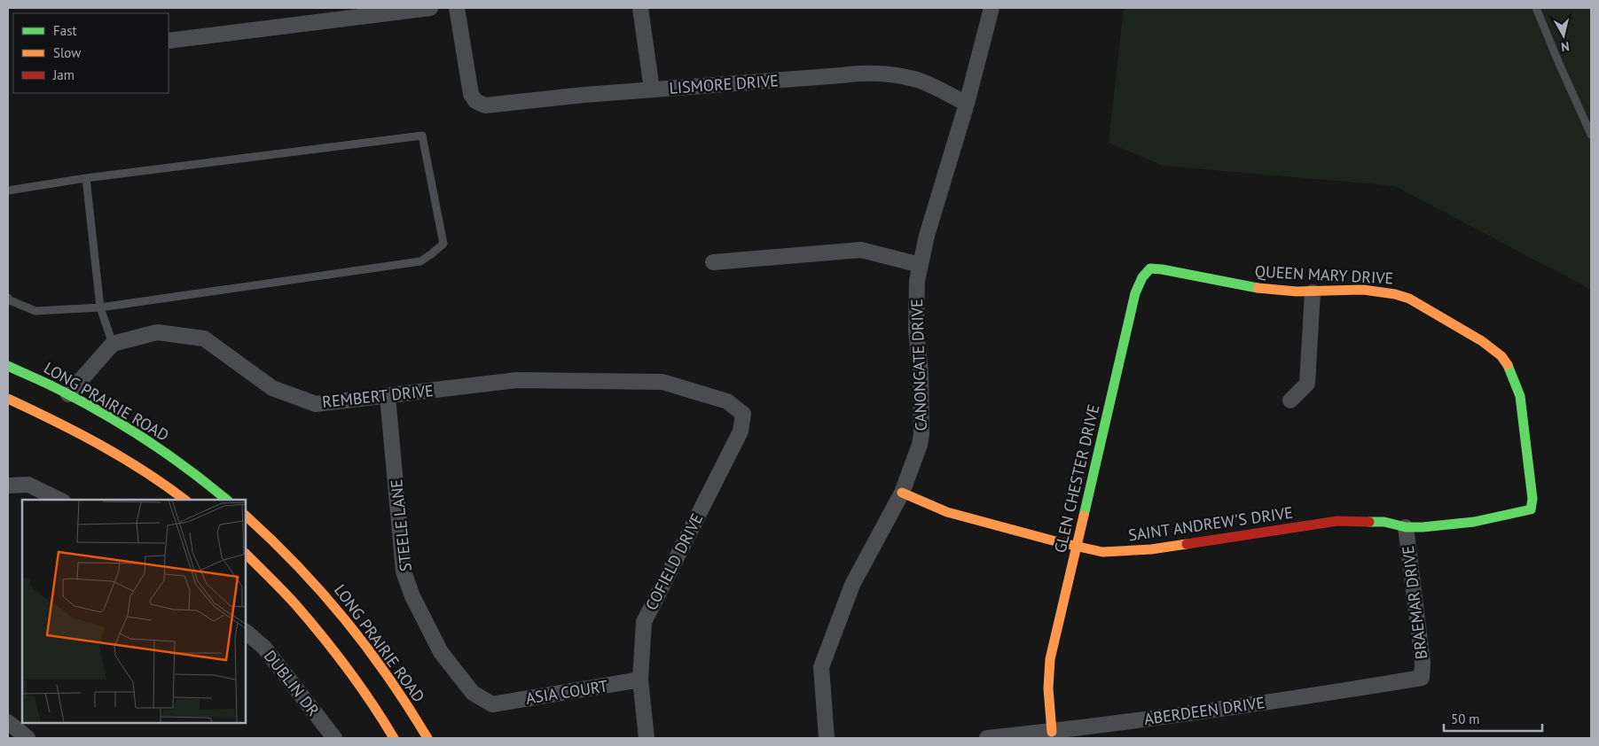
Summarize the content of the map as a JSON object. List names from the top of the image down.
{
  "streets": {
    "street": [
      "LISMORE DRIVE",
      "QUEEN MARY DRIVE",
      "CANONGATE DRIVE",
      "REMBERT DRIVE",
      "LONG PRAIRIE ROAD",
      "GLEN CHESTER DRIVE",
      "SAINT ANDREW'S DRIVE",
      "STEELE LANE",
      "COFIELD DRIVE",
      "BRAEMAR DRIVE",
      "DUBLIN DR",
      "ASIA COURT",
      "ABERDEEN DRIVE"
    ]
  },
  "crossings": [
    ["LISMORE DRIVE", "CANONGATE DRIVE"],
    ["QUEEN MARY DRIVE", "GLEN CHESTER DRIVE"],
    ["QUEEN MARY DRIVE", "SAINT ANDREW'S DRIVE"],
    ["CANONGATE DRIVE", "SAINT ANDREW'S DRIVE"],
    ["REMBERT DRIVE", "STEELE LANE"],
    ["REMBERT DRIVE", "COFIELD DRIVE"],
    ["GLEN CHESTER DRIVE", "SAINT ANDREW'S DRIVE"],
    ["GLEN CHESTER DRIVE", "ABERDEEN DRIVE"],
    ["SAINT ANDREW'S DRIVE", "BRAEMAR DRIVE"],
    ["STEELE LANE", "ASIA COURT"],
    ["COFIELD DRIVE", "ASIA COURT"],
    ["BRAEMAR DRIVE", "ABERDEEN DRIVE"]
  ],
  "legend": ["Fast", "Slow", "Jam"],
  "scale_bar": "50 m",
  "north": "bottom"
}
